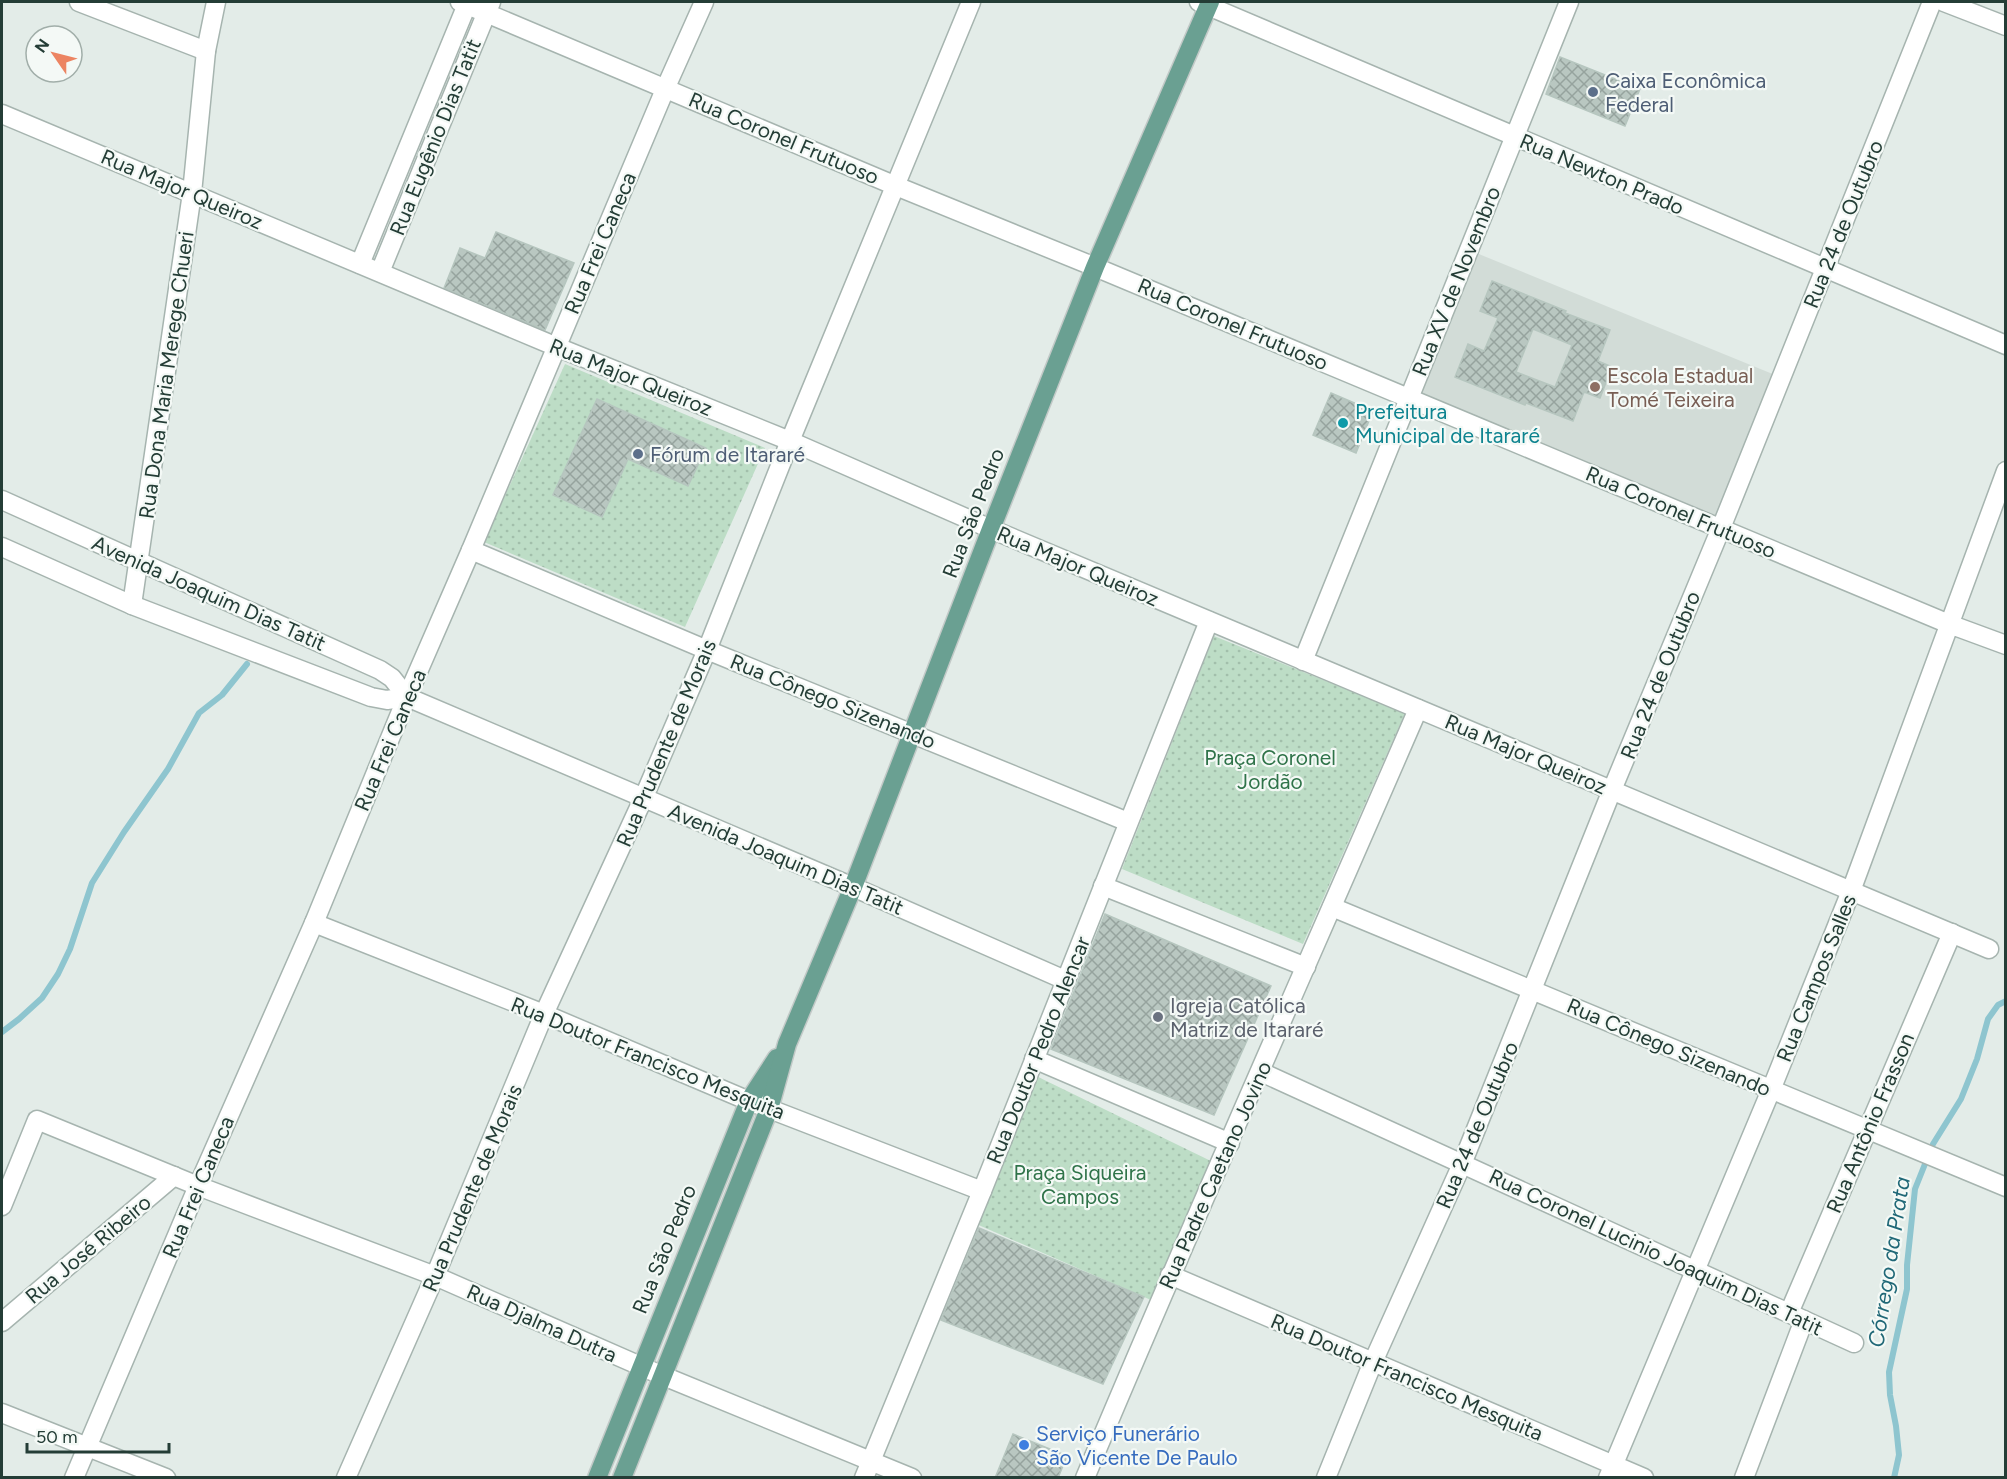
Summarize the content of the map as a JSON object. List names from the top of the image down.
{
  "streets": {
    "main road": ["Rua São Pedro"],
    "street": [
      "Rua Eugênio Dias Tatit",
      "Rua Coronel Frutuoso",
      "Rua Newton Prado",
      "Rua Major Queiroz",
      "Rua 24 de Outubro",
      "Rua Frei Caneca",
      "Rua XV de Novembro",
      "Rua Dona Maria Merege Chueri",
      "Avenida Joaquim Dias Tatit",
      "Rua Cônego Sizenando",
      "Rua Prudente de Morais",
      "Rua Campos Salles",
      "Rua Doutor Pedro Alencar",
      "Rua Doutor Francisco Mesquita",
      "Rua Antônio Frasson",
      "Rua Padre Caetano Jovino",
      "Rua José Ribeiro",
      "Rua Coronel Lucinio Joaquim Dias Tatit",
      "Rua Djalma Dutra"
    ]
  },
  "crossings": [
    ["Rua Eugênio Dias Tatit", "Rua Coronel Frutuoso"],
    ["Rua Eugênio Dias Tatit", "Rua Major Queiroz"],
    ["Rua Coronel Frutuoso", "Rua 24 de Outubro"],
    ["Rua Coronel Frutuoso", "Rua Frei Caneca"],
    ["Rua Coronel Frutuoso", "Rua XV de Novembro"],
    ["Rua Coronel Frutuoso", "Rua São Pedro"],
    ["Rua Coronel Frutuoso", "Rua Prudente de Morais"],
    ["Rua Coronel Frutuoso", "Rua Campos Salles"],
    ["Rua Newton Prado", "Rua 24 de Outubro"],
    ["Rua Newton Prado", "Rua XV de Novembro"],
    ["Rua Newton Prado", "Rua São Pedro"],
    ["Rua Major Queiroz", "Rua 24 de Outubro"],
    ["Rua Major Queiroz", "Rua Frei Caneca"],
    ["Rua Major Queiroz", "Rua XV de Novembro"],
    ["Rua Major Queiroz", "Rua Dona Maria Merege Chueri"],
    ["Rua Major Queiroz", "Rua São Pedro"],
    ["Rua Major Queiroz", "Rua Prudente de Morais"],
    ["Rua Major Queiroz", "Rua Campos Salles"],
    ["Rua Major Queiroz", "Rua Doutor Pedro Alencar"],
    ["Rua Major Queiroz", "Rua Antônio Frasson"],
    ["Rua Major Queiroz", "Rua Padre Caetano Jovino"],
    ["Rua 24 de Outubro", "Rua Cônego Sizenando"],
    ["Rua 24 de Outubro", "Rua Doutor Francisco Mesquita"],
    ["Rua 24 de Outubro", "Rua Coronel Lucinio Joaquim Dias Tatit"],
    ["Rua Frei Caneca", "Avenida Joaquim Dias Tatit"],
    ["Rua Frei Caneca", "Rua Cônego Sizenando"],
    ["Rua Frei Caneca", "Rua Doutor Francisco Mesquita"],
    ["Rua Frei Caneca", "Rua Djalma Dutra"],
    ["Rua Dona Maria Merege Chueri", "Avenida Joaquim Dias Tatit"],
    ["Rua São Pedro", "Avenida Joaquim Dias Tatit"],
    ["Rua São Pedro", "Rua Cônego Sizenando"],
    ["Rua São Pedro", "Rua Doutor Francisco Mesquita"],
    ["Rua São Pedro", "Rua Djalma Dutra"],
    ["Avenida Joaquim Dias Tatit", "Rua Prudente de Morais"],
    ["Avenida Joaquim Dias Tatit", "Rua Doutor Pedro Alencar"],
    ["Rua Cônego Sizenando", "Rua Prudente de Morais"],
    ["Rua Cônego Sizenando", "Rua Campos Salles"],
    ["Rua Cônego Sizenando", "Rua Doutor Pedro Alencar"],
    ["Rua Cônego Sizenando", "Rua Antônio Frasson"],
    ["Rua Cônego Sizenando", "Rua Padre Caetano Jovino"],
    ["Rua Prudente de Morais", "Rua Doutor Francisco Mesquita"],
    ["Rua Prudente de Morais", "Rua Djalma Dutra"],
    ["Rua Campos Salles", "Rua Doutor Francisco Mesquita"],
    ["Rua Campos Salles", "Rua Coronel Lucinio Joaquim Dias Tatit"],
    ["Rua Doutor Pedro Alencar", "Rua Doutor Francisco Mesquita"],
    ["Rua Doutor Pedro Alencar", "Rua Djalma Dutra"],
    ["Rua Doutor Francisco Mesquita", "Rua Padre Caetano Jovino"],
    ["Rua Antônio Frasson", "Rua Coronel Lucinio Joaquim Dias Tatit"],
    ["Rua Padre Caetano Jovino", "Rua Coronel Lucinio Joaquim Dias Tatit"],
    ["Rua José Ribeiro", "Rua Djalma Dutra"]
  ],
  "water": ["Córrego da Prata"],
  "parks": ["Praça Coronel Jordão", "Praça Siqueira Campos"],
  "places": [
    "Caixa Econômica Federal",
    "Escola Estadual Tomé Teixeira",
    "Prefeitura Municipal de Itararé",
    "Fórum de Itararé",
    "Igreja Católica Matriz de Itararé",
    "Serviço Funerário São Vicente De Paulo"
  ],
  "scale_bar": "50 m",
  "north": "top left"
}
